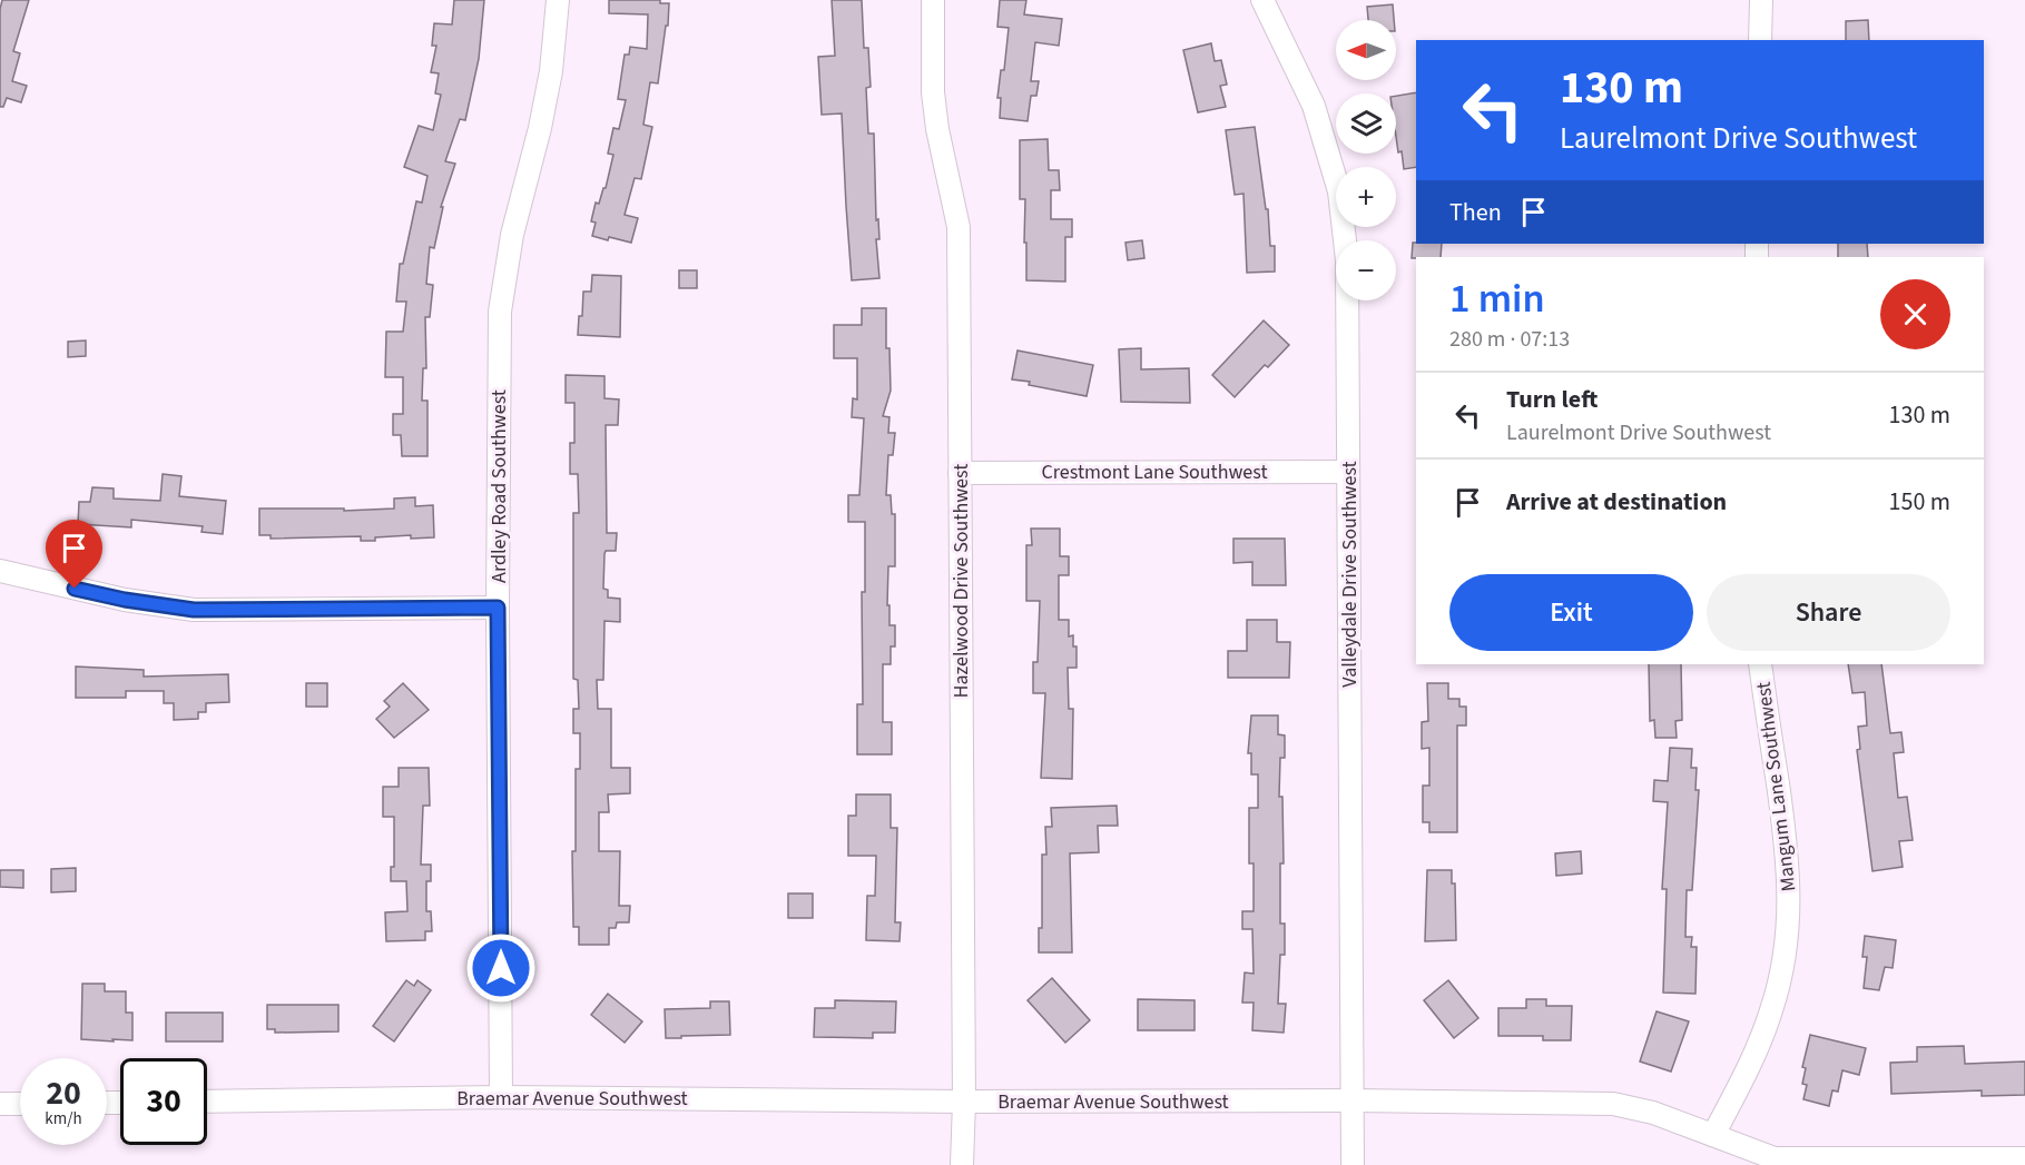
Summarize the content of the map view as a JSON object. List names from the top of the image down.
{
  "streets": {
    "street": [
      "Crestmont Lane Southwest",
      "Ardley Road Southwest",
      "Valleydale Drive Southwest",
      "Hazelwood Drive Southwest",
      "Mangum Lane Southwest",
      "Braemar Avenue Southwest"
    ]
  },
  "crossings": [
    ["Crestmont Lane Southwest", "Valleydale Drive Southwest"],
    ["Crestmont Lane Southwest", "Hazelwood Drive Southwest"],
    ["Ardley Road Southwest", "Braemar Avenue Southwest"],
    ["Valleydale Drive Southwest", "Braemar Avenue Southwest"],
    ["Hazelwood Drive Southwest", "Braemar Avenue Southwest"],
    ["Mangum Lane Southwest", "Braemar Avenue Southwest"]
  ],
  "north": "left",
  "page": {
    "map_buttons": ["+", "−"],
    "turn": ["130 m", "Laurelmont Drive Southwest"],
    "then": "Then",
    "heading": ["1 min", "280 m · 07:13"],
    "list": [
      {
        "name": "Turn left",
        "note": "Laurelmont Drive Southwest",
        "value": "130 m"
      },
      {
        "name": "Arrive at destination",
        "value": "150 m"
      }
    ],
    "buttons": ["Exit", "Share"],
    "speed": "20 km/h",
    "limit": "30"
  }
}
